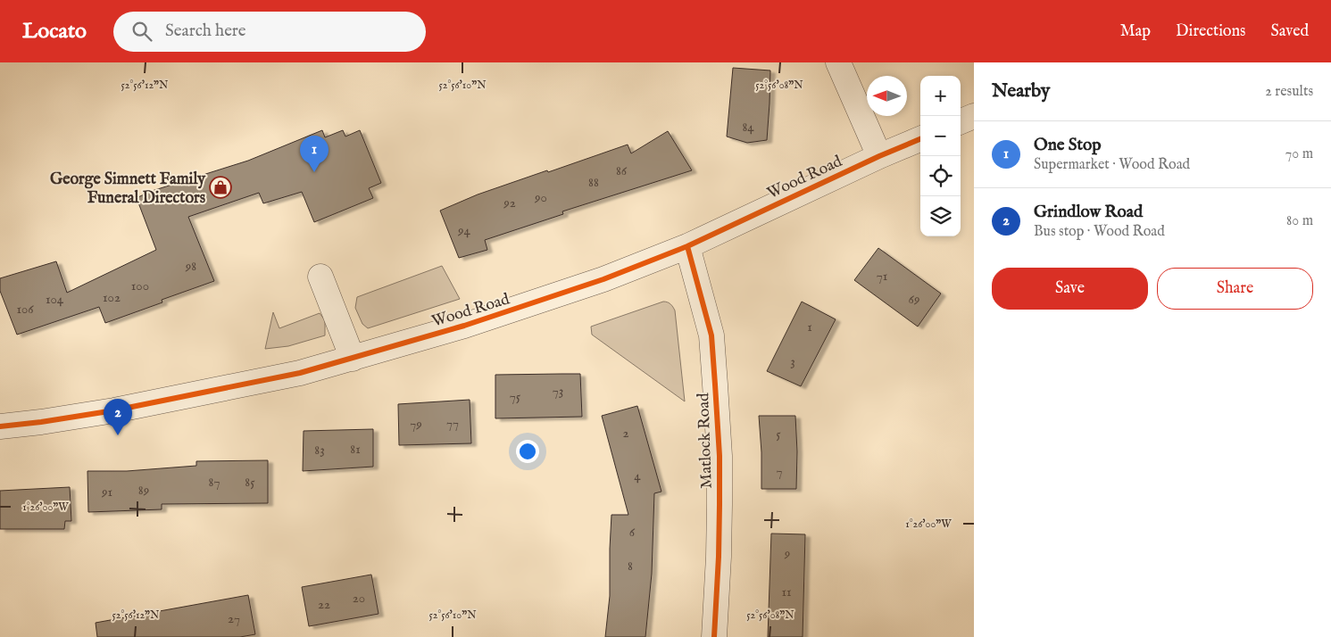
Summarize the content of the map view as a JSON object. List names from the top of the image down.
{
  "streets": {
    "street": ["Wood Road", "Matlock Road"]
  },
  "crossings": [
    ["Wood Road", "Matlock Road"]
  ],
  "places": {
    "shop": ["George Simnett Family Funeral Directors"]
  },
  "house_numbers": [
    "84",
    "86",
    "88",
    "90",
    "92",
    "94",
    "98",
    "71",
    "100",
    "102",
    "104",
    "69",
    "106",
    "1",
    "3",
    "73",
    "75",
    "77",
    "79",
    "2",
    "5",
    "81",
    "83",
    "7",
    "4",
    "87",
    "85",
    "89",
    "91",
    "6",
    "9",
    "8",
    "11",
    "20",
    "22",
    "27"
  ],
  "north": "left",
  "page": {
    "header": "Locato",
    "search": "Search here",
    "nav": ["Map", "Directions", "Saved"],
    "heading": ["Nearby", "2 results"],
    "map_buttons": ["+", "−"],
    "list": [
      {
        "mark": "1",
        "name": "One Stop",
        "note": "Supermarket · Wood Road",
        "value": "70 m"
      },
      {
        "mark": "2",
        "name": "Grindlow Road",
        "note": "Bus stop · Wood Road",
        "value": "80 m"
      }
    ],
    "pins": ["1", "2"],
    "buttons": ["Save", "Share"]
  },
  "coordinates": [
    "52°56'12\"N",
    "52°56'10\"N",
    "52°56'08\"N",
    "1°26'00\"W"
  ]
}
